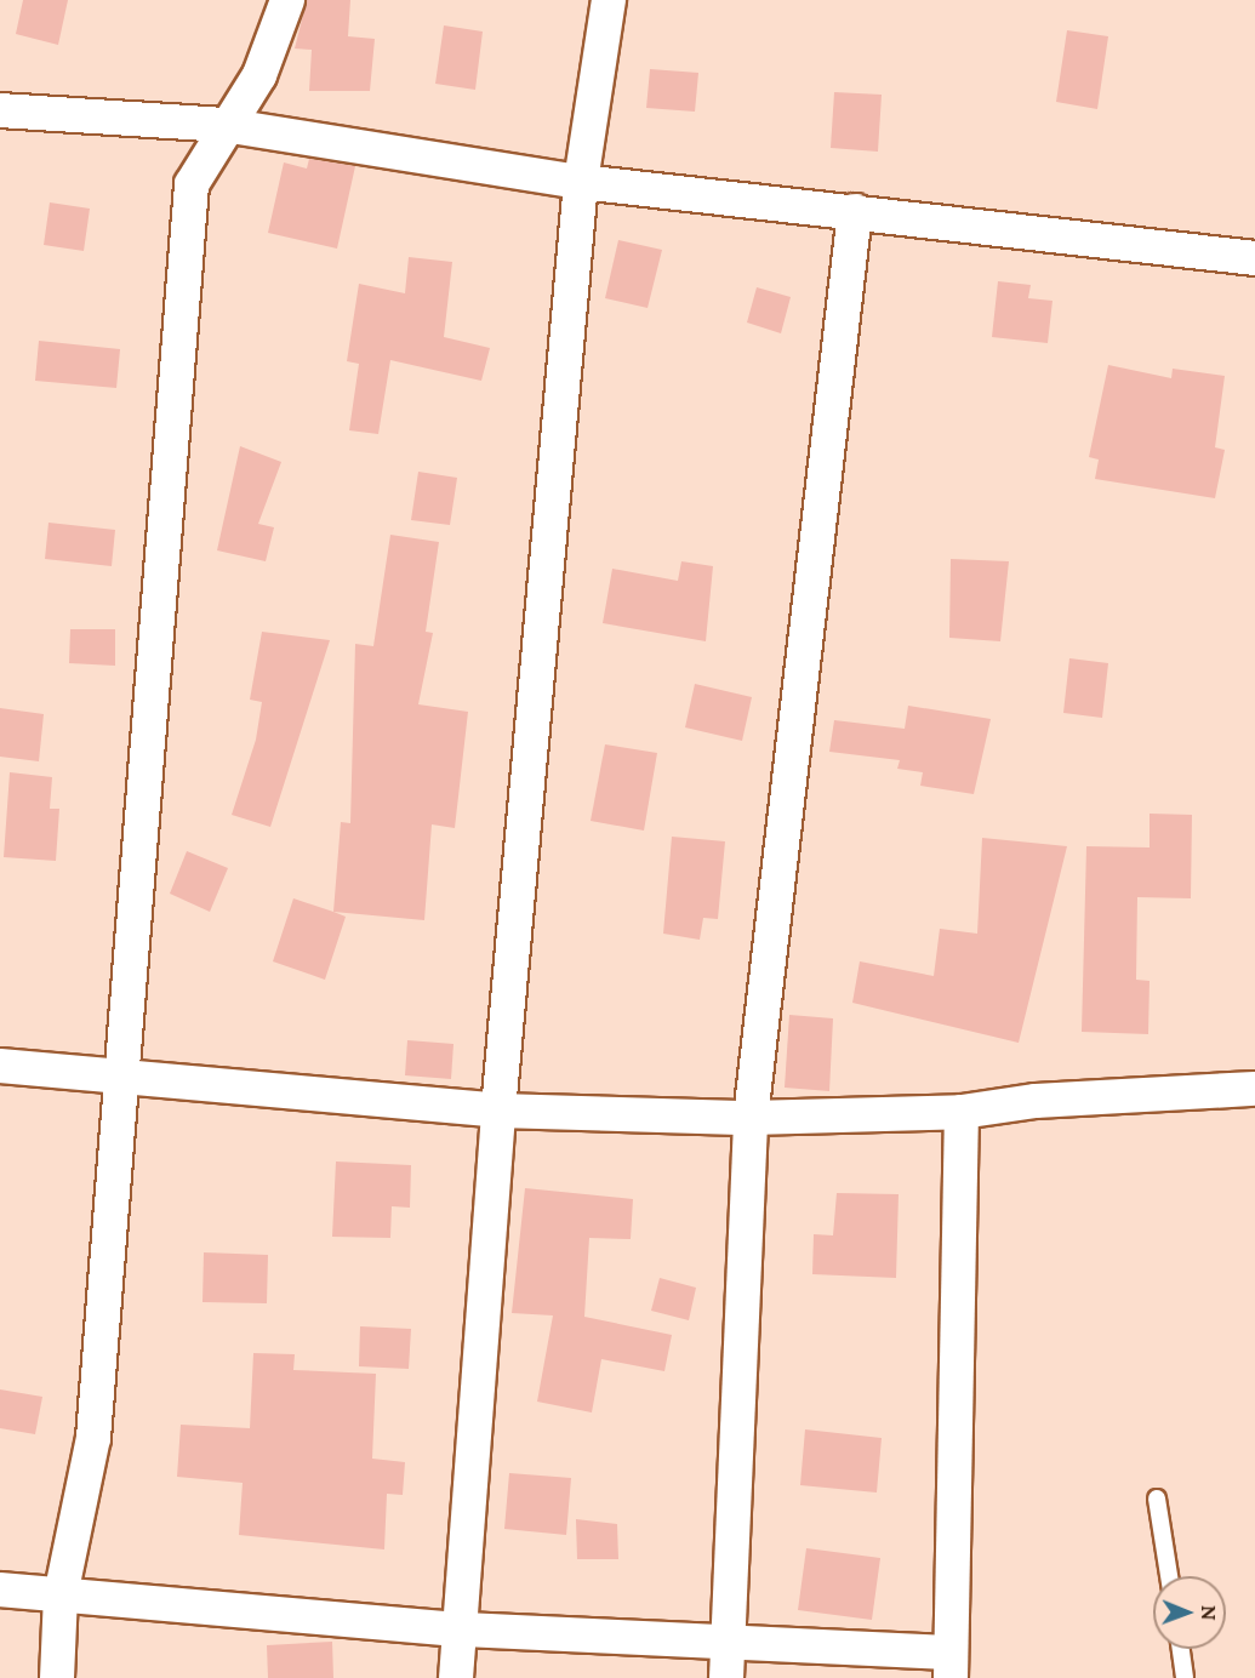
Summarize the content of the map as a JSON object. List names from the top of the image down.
{
  "north": "right"
}
